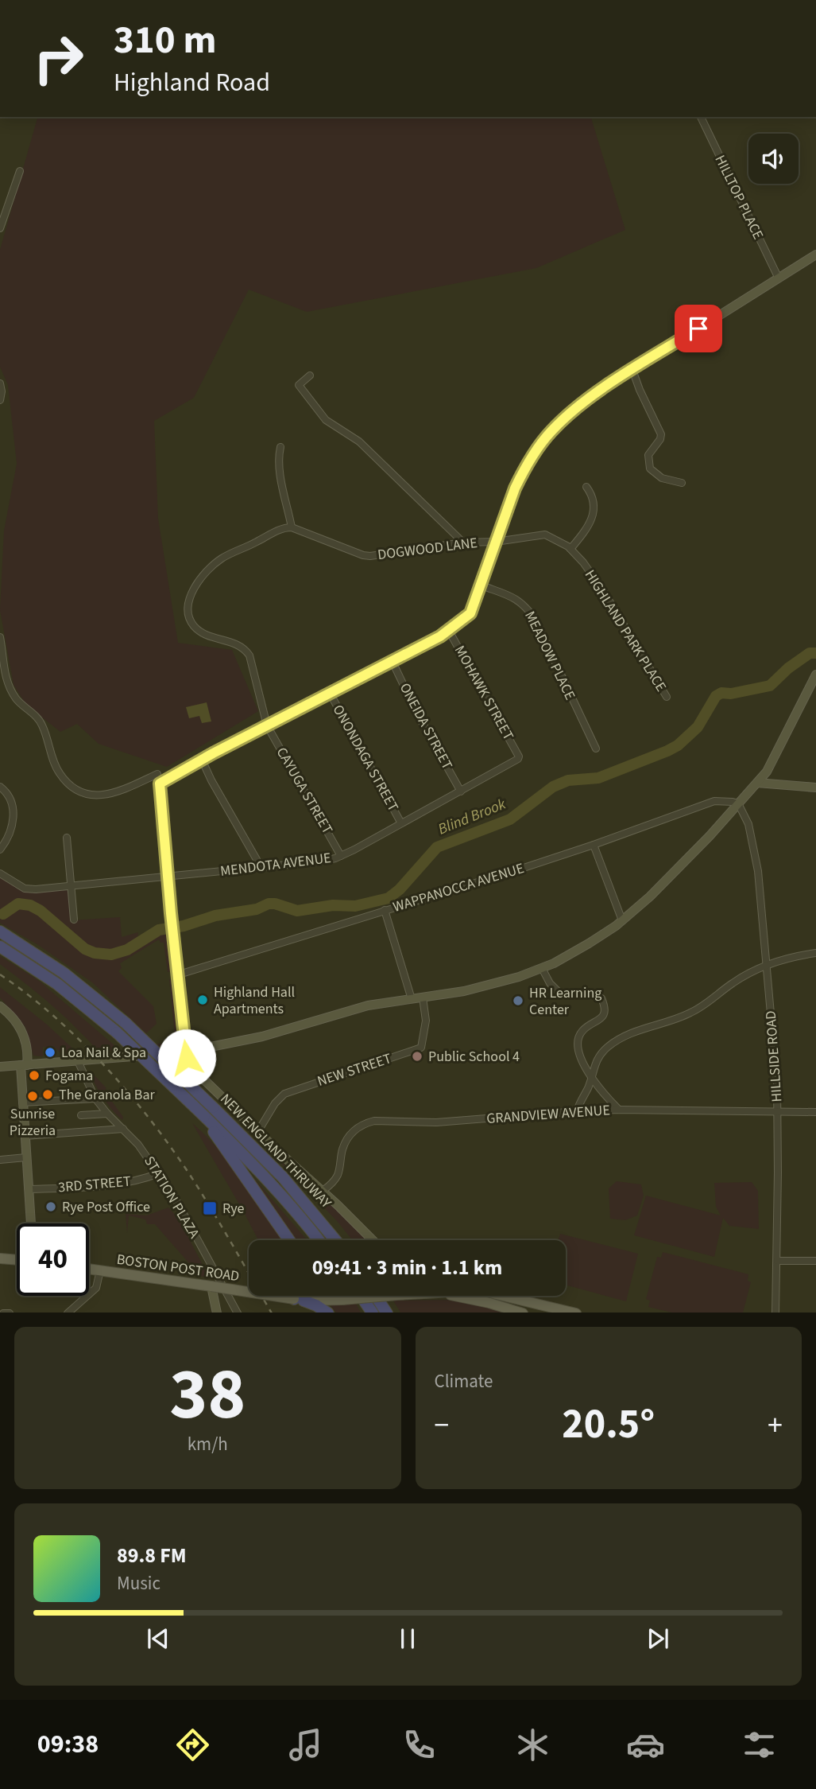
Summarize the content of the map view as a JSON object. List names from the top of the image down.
{
  "streets": {
    "highway": ["NEW ENGLAND THRUWAY"],
    "main road": ["BOSTON POST ROAD"],
    "street": [
      "HILLTOP PLACE",
      "DOGWOOD LANE",
      "HIGHLAND PARK PLACE",
      "MEADOW PLACE",
      "MOHAWK STREET",
      "ONEIDA STREET",
      "ONONDAGA STREET",
      "CAYUGA STREET",
      "MENDOTA AVENUE",
      "WAPPANOCCA AVENUE",
      "HILLSIDE ROAD",
      "NEW STREET",
      "GRANDVIEW AVENUE",
      "3RD STREET",
      "STATION PLAZA"
    ]
  },
  "crossings": [
    ["DOGWOOD LANE", "HIGHLAND PARK PLACE"],
    ["MOHAWK STREET", "MENDOTA AVENUE"],
    ["ONEIDA STREET", "MENDOTA AVENUE"],
    ["ONONDAGA STREET", "MENDOTA AVENUE"],
    ["CAYUGA STREET", "MENDOTA AVENUE"],
    ["WAPPANOCCA AVENUE", "HILLSIDE ROAD"],
    ["HILLSIDE ROAD", "GRANDVIEW AVENUE"],
    ["3RD STREET", "STATION PLAZA"]
  ],
  "water": ["Blind Brook"],
  "places": {
    "other": [
      "Highland Hall Apartments",
      "HR Learning Center",
      "Loa Nail & Spa",
      "Public School 4",
      "Fogama",
      "The Granola Bar",
      "Sunrise Pizzeria",
      "Rye Post Office"
    ],
    "transit": ["Rye"]
  },
  "page": {
    "turn": ["310 m", "Highland Road"],
    "limit": "40",
    "trip": "09:41 · 3 min · 1.1 km",
    "tile": [
      ["38", "km/h"],
      "Climate"
    ],
    "heat": ["−", "20.5°", "+"],
    "song": ["89.8 FM", "Music"],
    "tabs": "09:38"
  }
}
